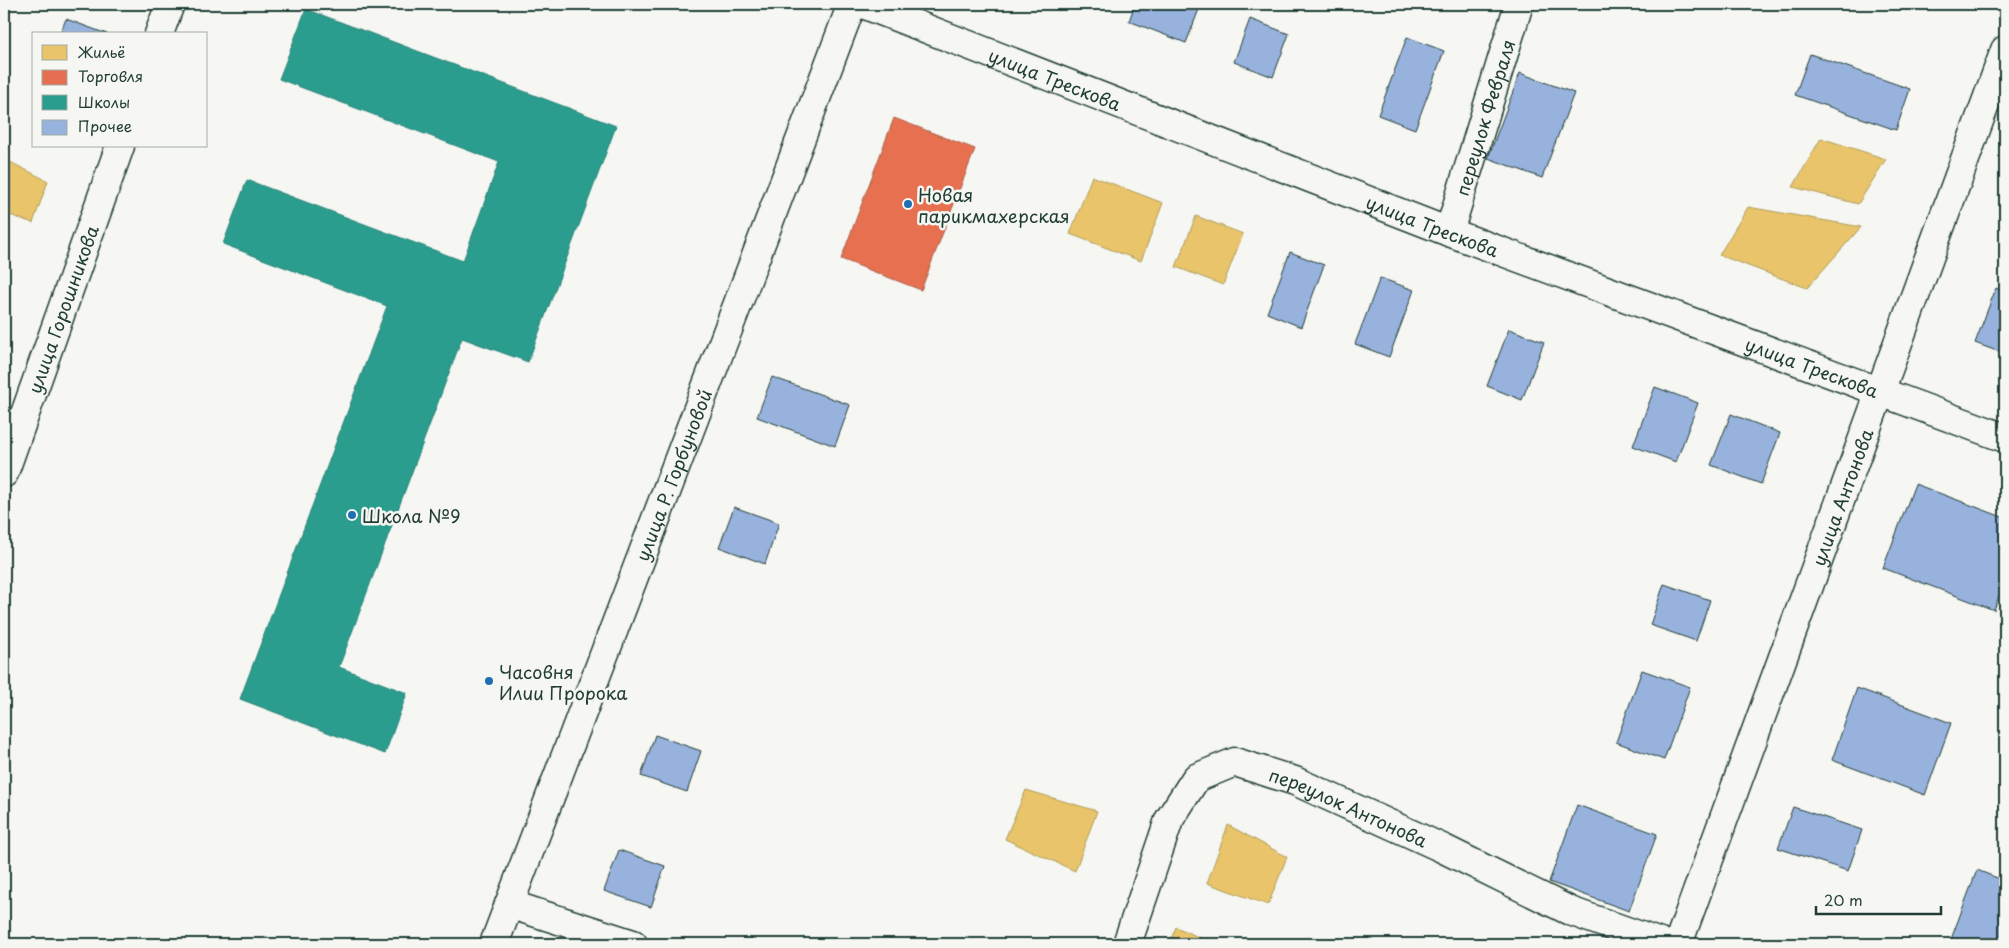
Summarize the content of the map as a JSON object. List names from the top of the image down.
{
  "streets": {
    "street": [
      "улица Трескова",
      "переулок Февраля",
      "улица Горошникова",
      "улица Р. Горбуновой",
      "улица Антонова",
      "переулок Антонова"
    ]
  },
  "crossings": [
    ["улица Трескова", "переулок Февраля"],
    ["улица Трескова", "улица Антонова"]
  ],
  "places": ["Новая парикмахерская", "Школа №9", "Часовня Илии Пророка"],
  "legend": [
    "Жильё",
    "Торговля",
    "Школы",
    "Прочее"
  ],
  "scale_bar": "20 m"
}
